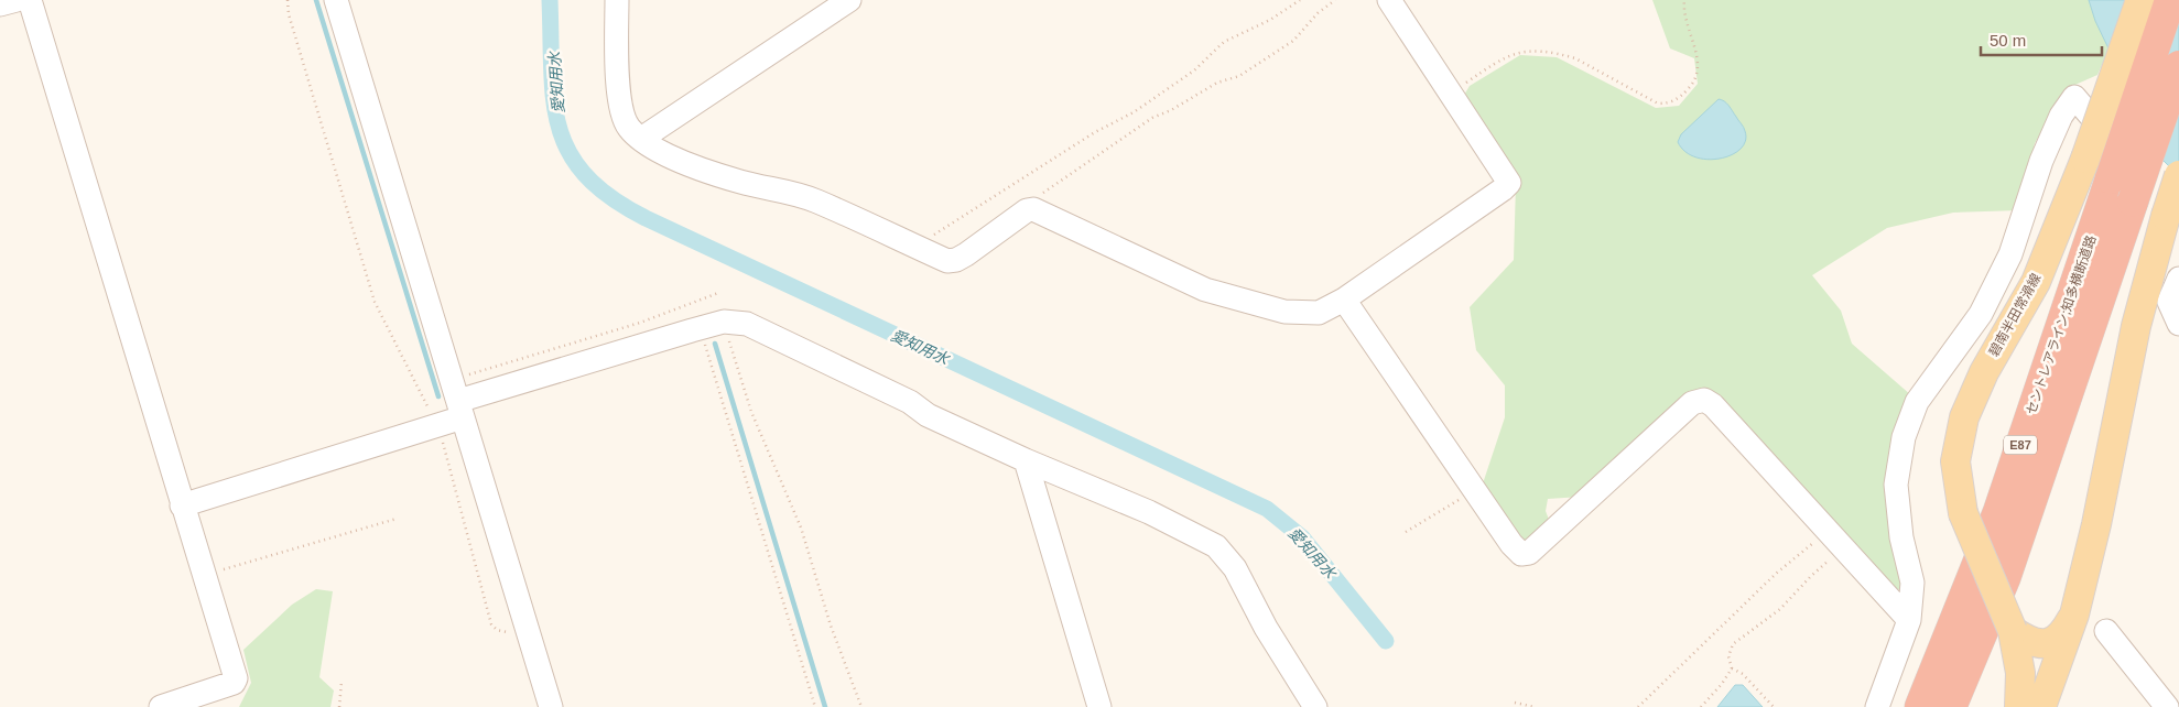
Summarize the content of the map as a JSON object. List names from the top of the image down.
{
  "streets": {
    "highway": ["セントレアライン;知多横断道路", "E87"],
    "main road": ["碧南半田常滑線"]
  },
  "water": ["愛知用水"],
  "scale_bar": "50 m"
}
